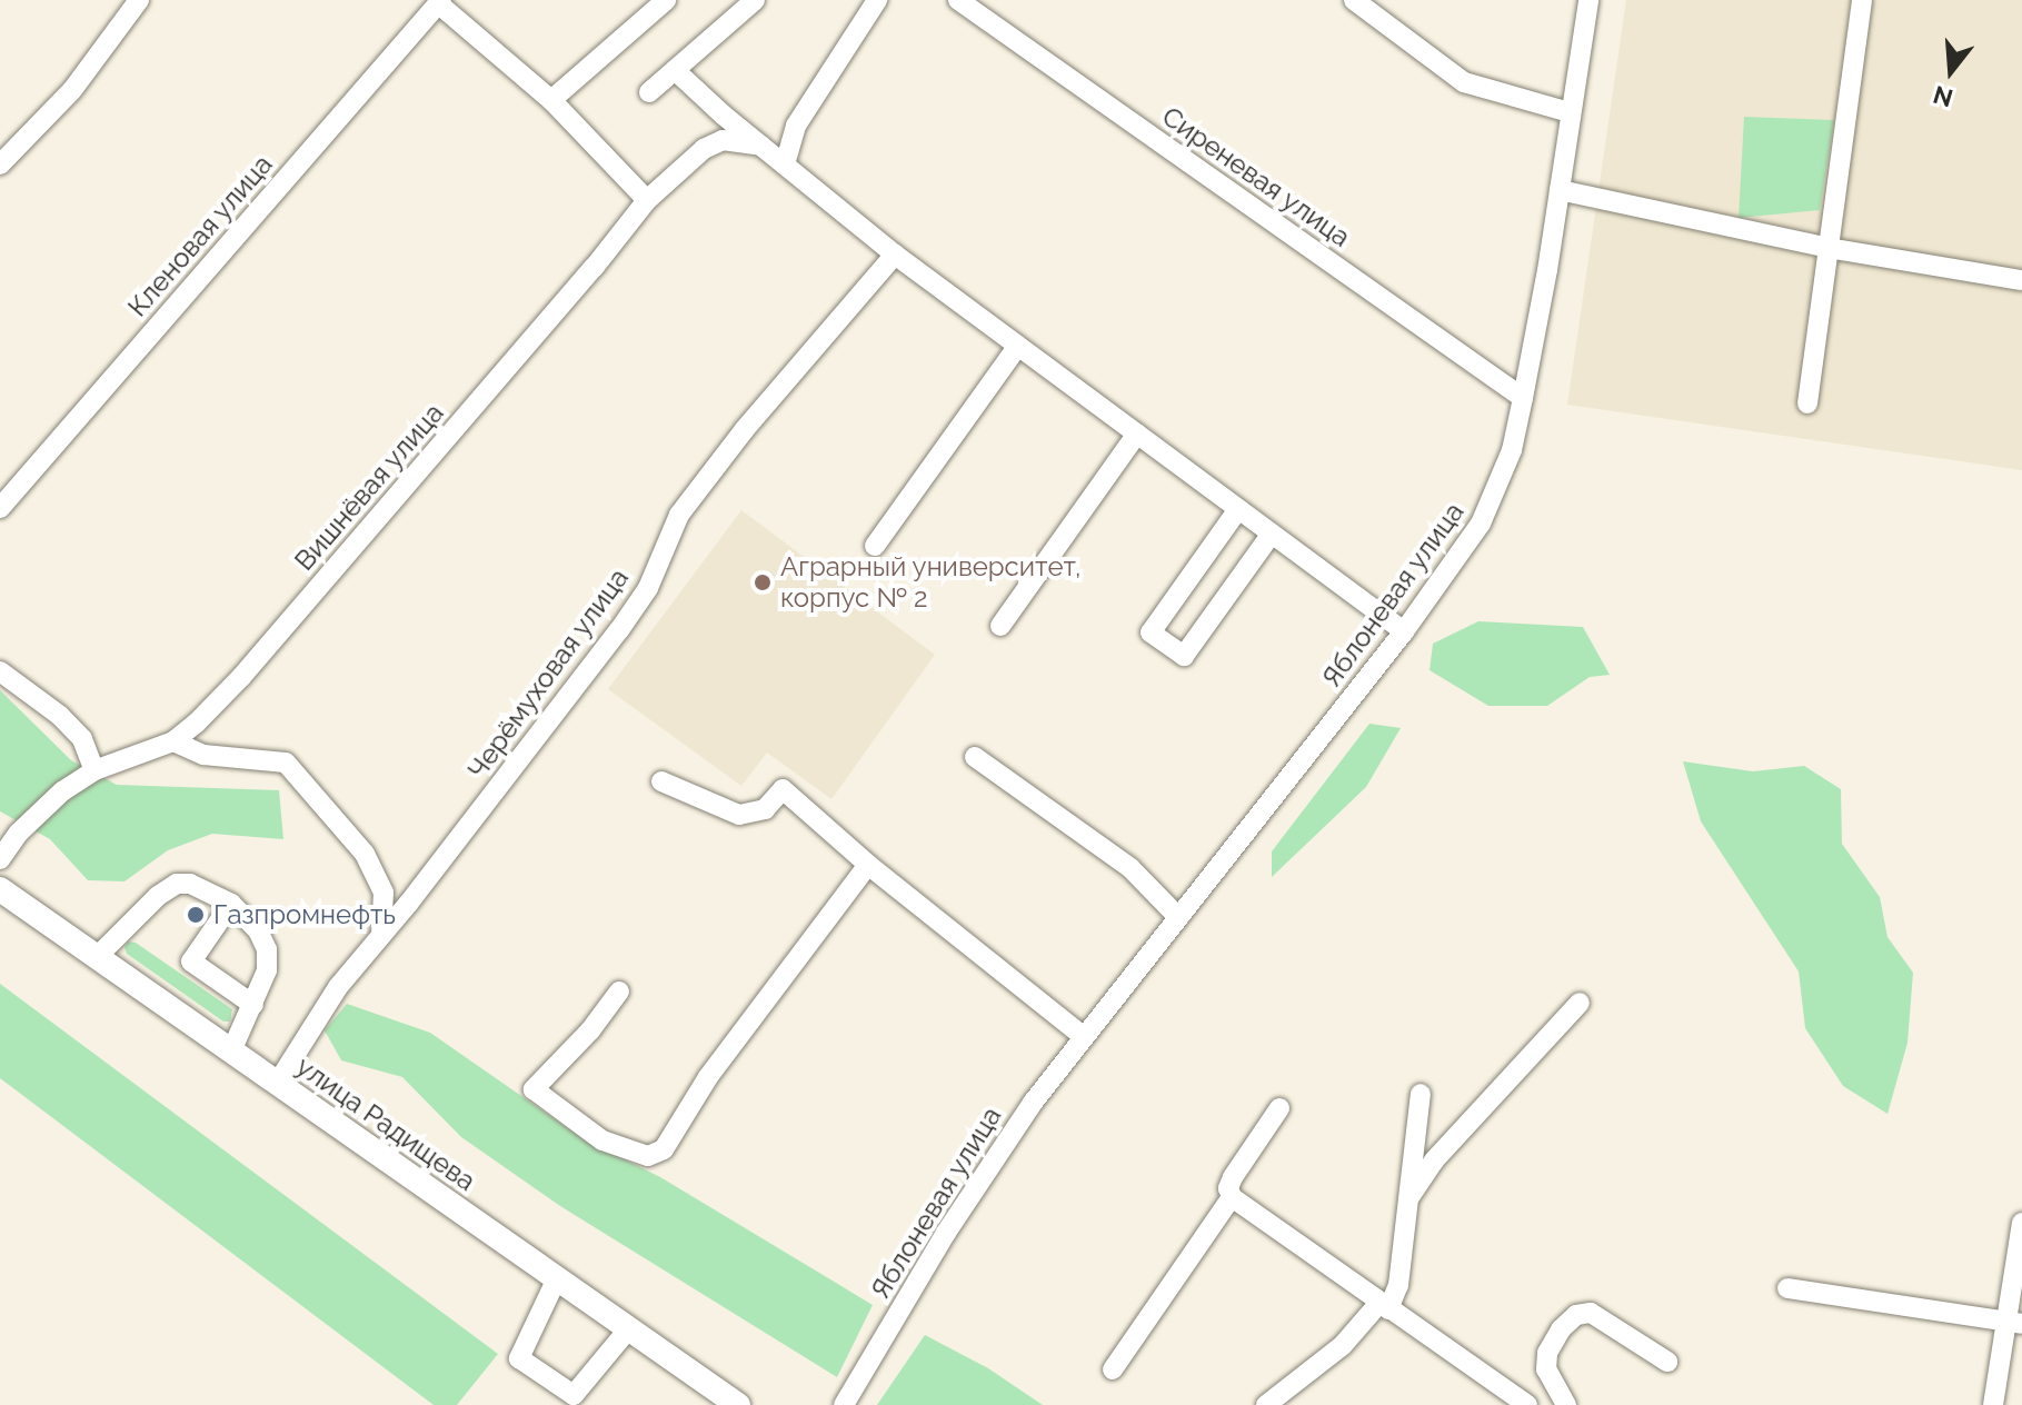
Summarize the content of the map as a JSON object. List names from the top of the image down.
{
  "streets": {
    "main road": ["улица Радищева"],
    "street": [
      "Сиреневая улица",
      "Кленовая улица",
      "Вишнёвая улица",
      "Яблоневая улица",
      "Черёмуховая улица"
    ]
  },
  "crossings": [
    ["Сиреневая улица", "Яблоневая улица"],
    ["Черёмуховая улица", "улица Радищева"]
  ],
  "places": ["Аграрный университет, корпус № 2", "Газпромнефть"],
  "north": "bottom"
}
